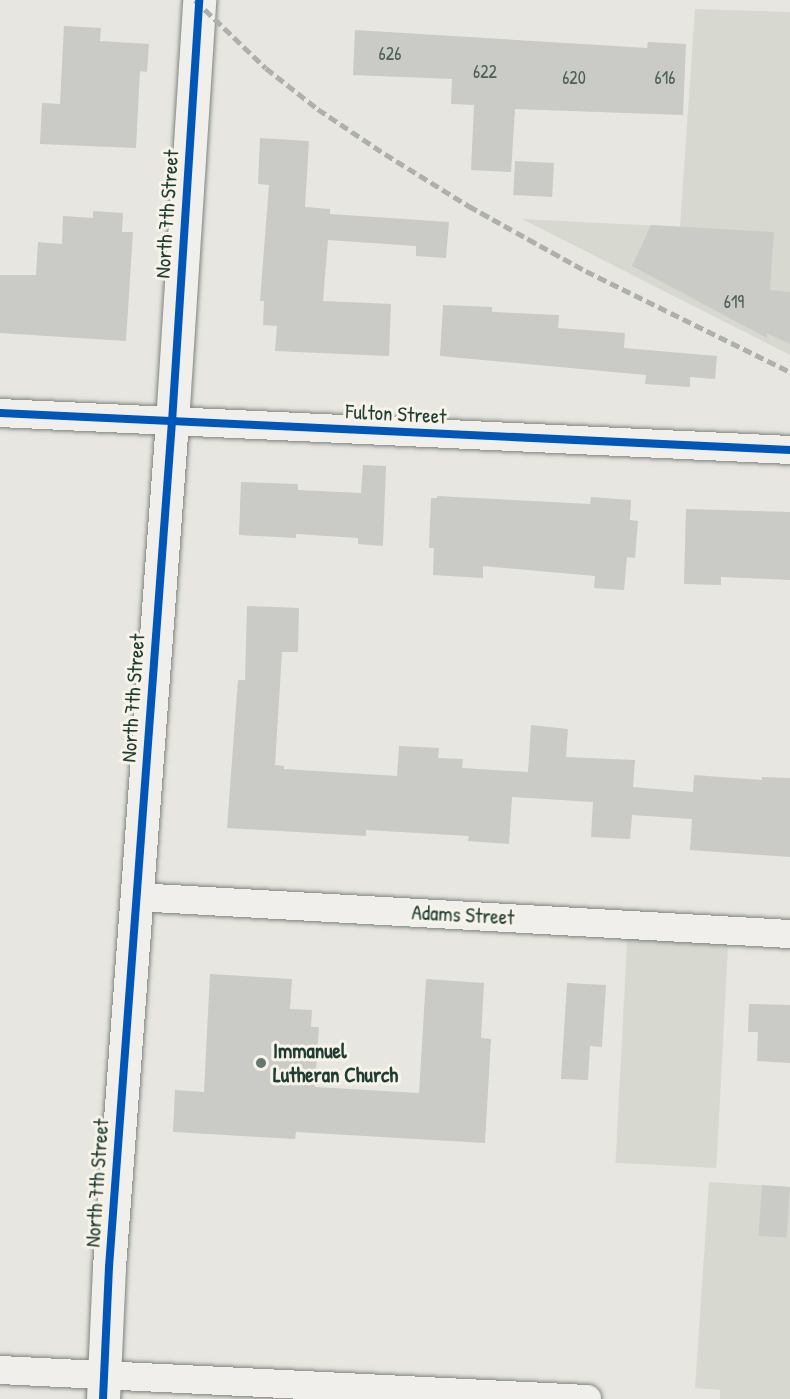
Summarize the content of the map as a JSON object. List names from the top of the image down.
{
  "streets": {
    "street": ["North 7th Street", "Fulton Street", "Adams Street"]
  },
  "crossings": [
    ["North 7th Street", "Fulton Street"],
    ["North 7th Street", "Adams Street"]
  ],
  "places": ["Immanuel Lutheran Church"],
  "house_numbers": [
    "626",
    "622",
    "620",
    "616",
    "619"
  ]
}
